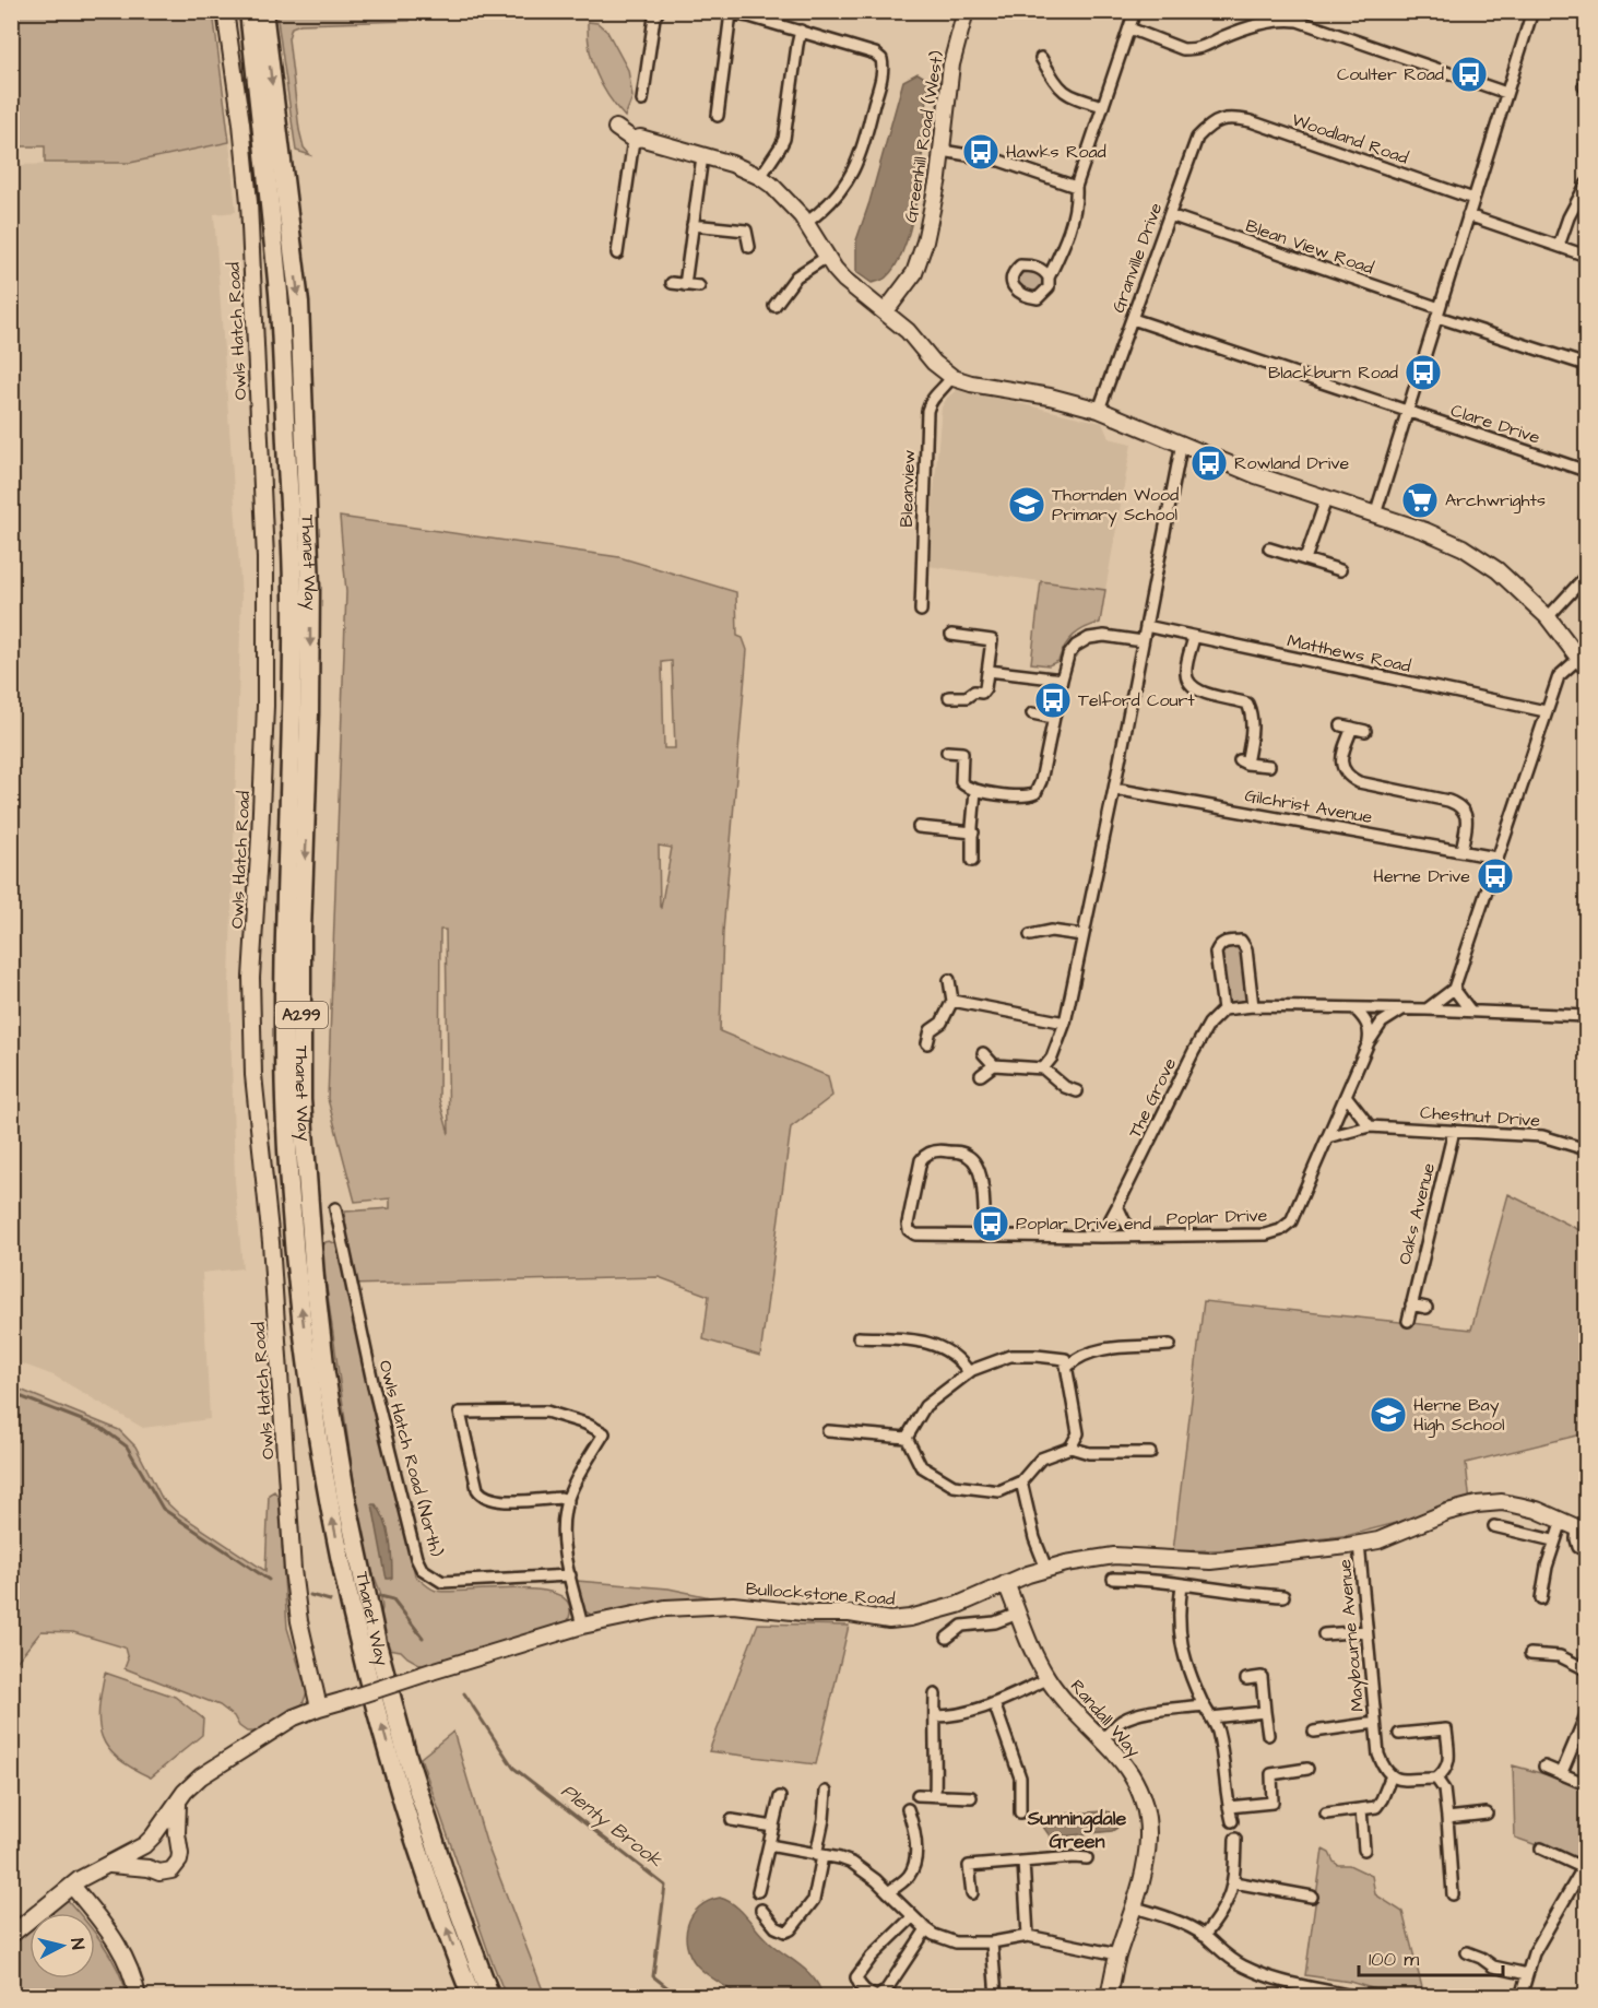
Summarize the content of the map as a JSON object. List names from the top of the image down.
{
  "streets": {
    "highway": ["Thanet Way", "A299"],
    "street": [
      "Greenhill Road (West)",
      "Woodland Road",
      "Blean View Road",
      "Granville Drive",
      "Owls Hatch Road",
      "Clare Drive",
      "Bleanview",
      "Matthews Road",
      "Gilchrist Avenue",
      "The Grove",
      "Chestnut Drive",
      "Oaks Avenue",
      "Poplar Drive",
      "Owls Hatch Road (North)",
      "Bullockstone Road",
      "Maybourne Avenue",
      "Randall Way"
    ]
  },
  "crossings": [
    ["Woodland Road", "Granville Drive"],
    ["Blean View Road", "Granville Drive"],
    ["Granville Drive", "Clare Drive"],
    ["Owls Hatch Road", "Bullockstone Road"],
    ["The Grove", "Poplar Drive"],
    ["Chestnut Drive", "Oaks Avenue"],
    ["Chestnut Drive", "Poplar Drive"],
    ["Bullockstone Road", "Maybourne Avenue"],
    ["Bullockstone Road", "Randall Way"]
  ],
  "districts": ["Sunningdale Green"],
  "water": ["Plenty Brook"],
  "places": {
    "bus stop": [
      "Coulter Road",
      "Hawks Road",
      "Blackburn Road",
      "Rowland Drive",
      "Telford Court",
      "Herne Drive",
      "Poplar Drive end"
    ],
    "supermarket": ["Archwrights"],
    "school or university": ["Thornden Wood Primary School", "Herne Bay High School"]
  },
  "scale_bar": "100 m",
  "north": "right"
}
